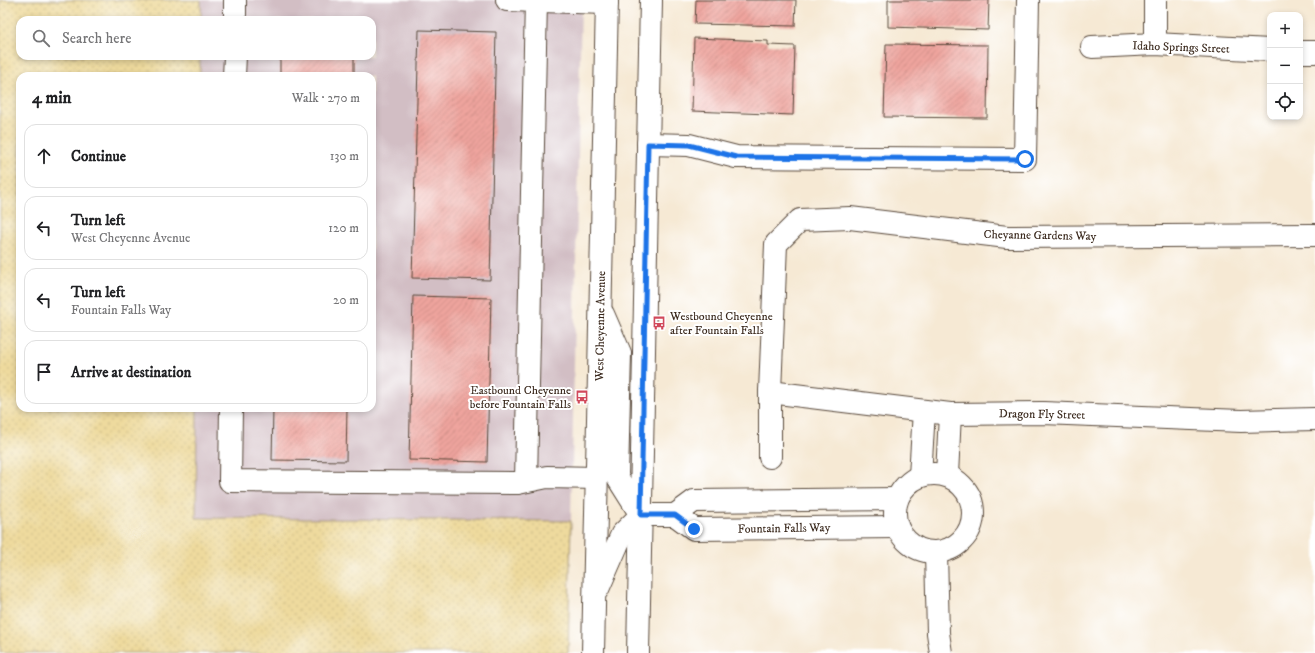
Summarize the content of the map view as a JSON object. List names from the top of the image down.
{
  "streets": {
    "street": [
      "Idaho Springs Street",
      "Cheyanne Gardens Way",
      "West Cheyenne Avenue",
      "Dragon Fly Street",
      "Fountain Falls Way"
    ]
  },
  "crossings": [
    ["Cheyanne Gardens Way", "Dragon Fly Street"]
  ],
  "places": {
    "bus stop": ["Westbound Cheyenne after Fountain Falls", "Eastbound Cheyenne before Fountain Falls"]
  },
  "page": {
    "map_buttons": ["+", "−"],
    "search": "Search here",
    "heading": ["4 min", "Walk · 270 m"],
    "list": [
      ["Continue", "130 m"],
      ["Turn left", "West Cheyenne Avenue", "120 m"],
      ["Turn left", "Fountain Falls Way", "20 m"],
      "Arrive at destination"
    ]
  }
}
